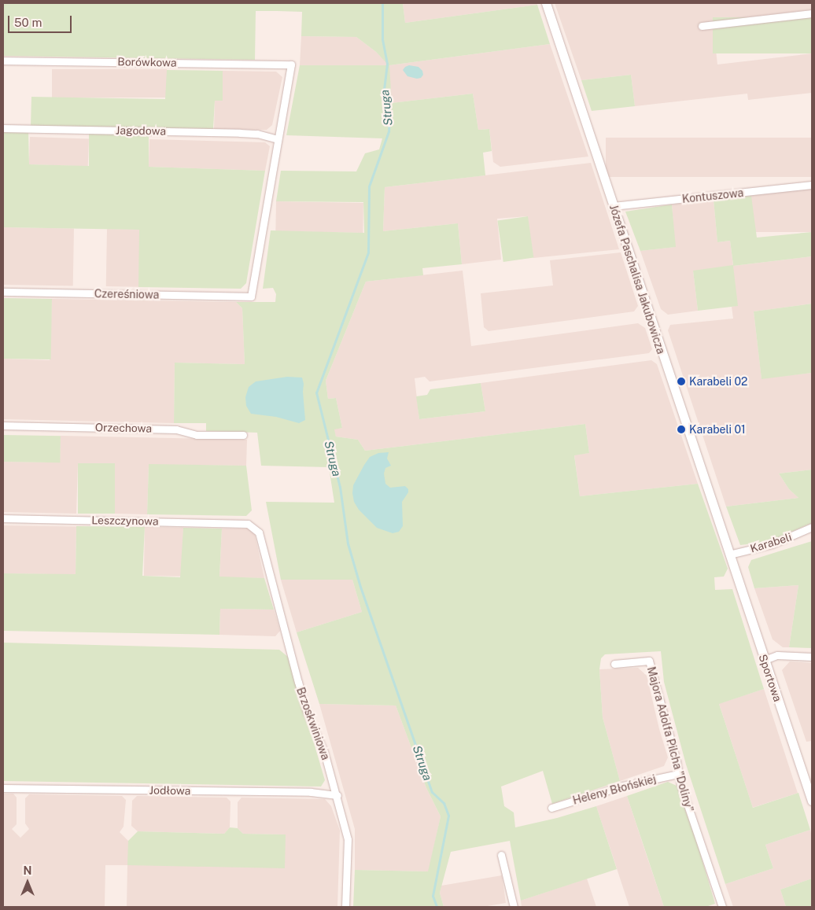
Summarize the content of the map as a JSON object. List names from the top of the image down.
{
  "streets": {
    "street": [
      "Borówkowa",
      "Jagodowa",
      "Kontuszowa",
      "Józefa Paschalisa Jakubowicza",
      "Czereśniowa",
      "Orzechowa",
      "Leszczynowa",
      "Karabeli",
      "Sportowa",
      "Brzoskwiniowa",
      "Majora Adolfa Pilcha \"Doliny\"",
      "Heleny Błońskiej",
      "Jodłowa"
    ]
  },
  "crossings": [
    ["Borówkowa", "Jagodowa"],
    ["Borówkowa", "Czereśniowa"],
    ["Jagodowa", "Czereśniowa"],
    ["Kontuszowa", "Józefa Paschalisa Jakubowicza"],
    ["Józefa Paschalisa Jakubowicza", "Karabeli"],
    ["Józefa Paschalisa Jakubowicza", "Sportowa"],
    ["Leszczynowa", "Brzoskwiniowa"],
    ["Karabeli", "Sportowa"],
    ["Brzoskwiniowa", "Jodłowa"],
    ["Majora Adolfa Pilcha \"Doliny\"", "Heleny Błońskiej"]
  ],
  "water": ["Struga"],
  "places": ["Karabeli 02", "Karabeli 01"],
  "scale_bar": "50 m",
  "north": "top"
}
